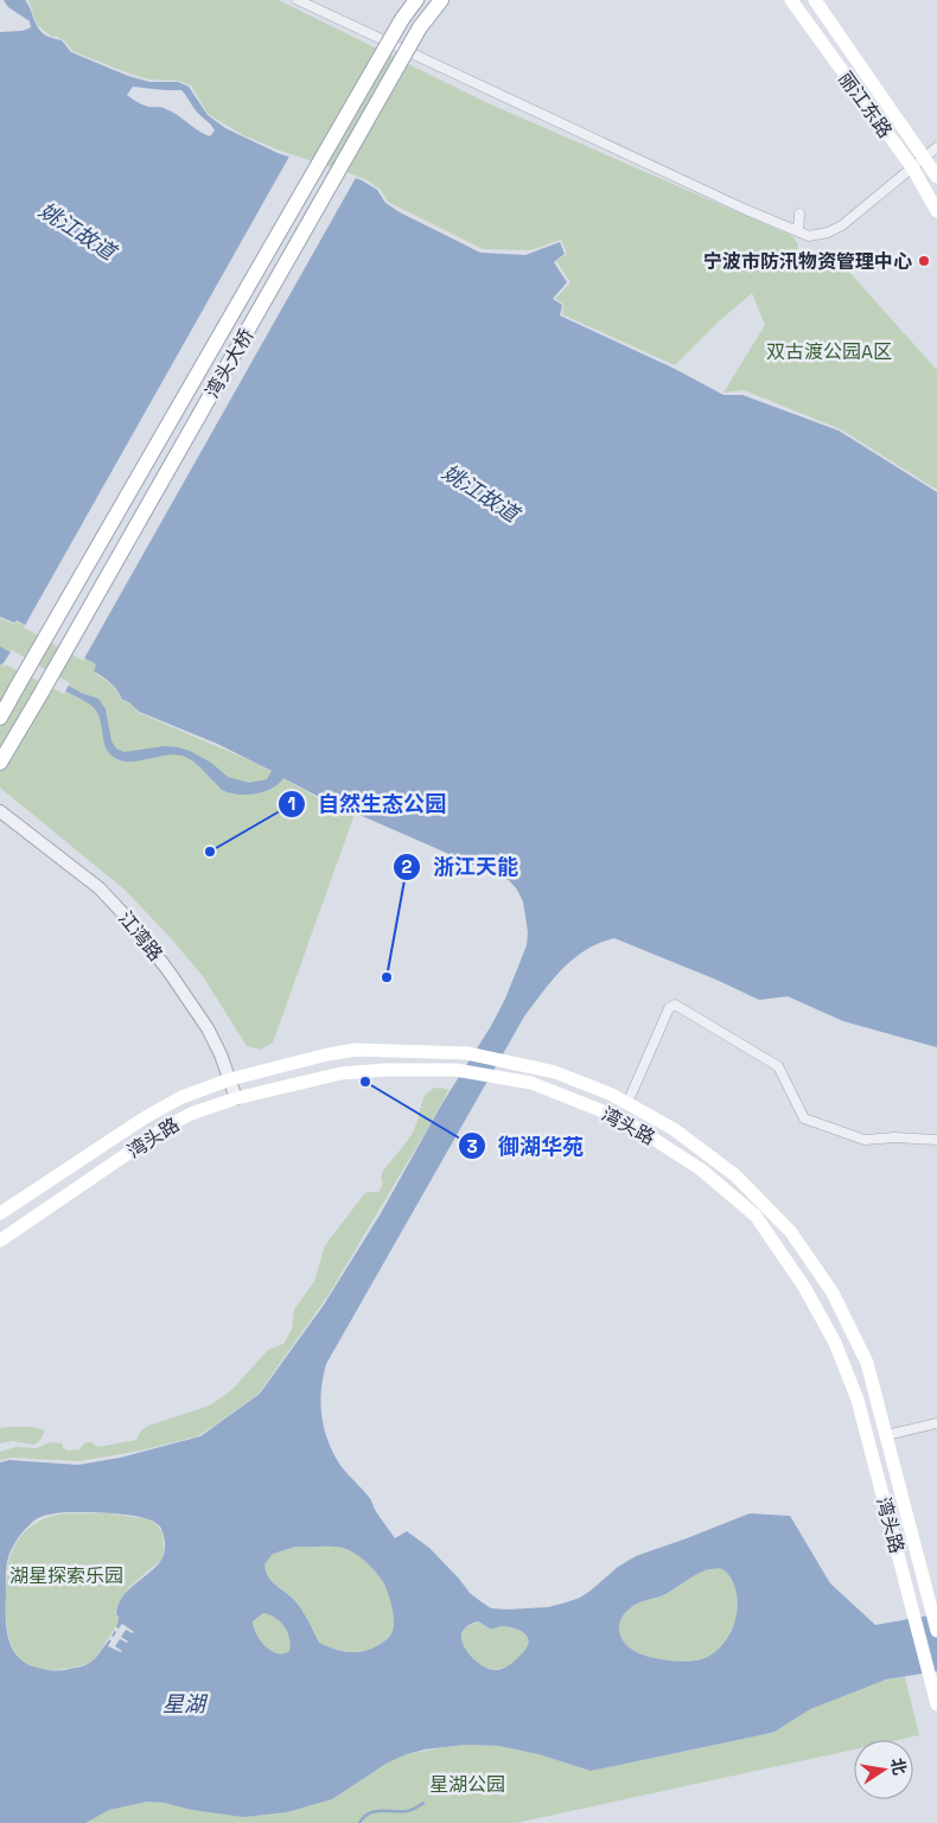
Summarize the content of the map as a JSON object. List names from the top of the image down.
{
  "streets": {
    "main road": ["丽江东路", "湾头大桥", "湾头路"],
    "street": ["江湾路"]
  },
  "crossings": [
    ["江湾路", "湾头路"]
  ],
  "water": ["姚江故道", "星湖"],
  "parks": ["双古渡公园A区", "湖星探索乐园", "星湖公园"],
  "places": [
    "宁波市防汛物资管理中心",
    "自然生态公园",
    "浙江天能",
    "御湖华苑"
  ],
  "north": "right"
}
